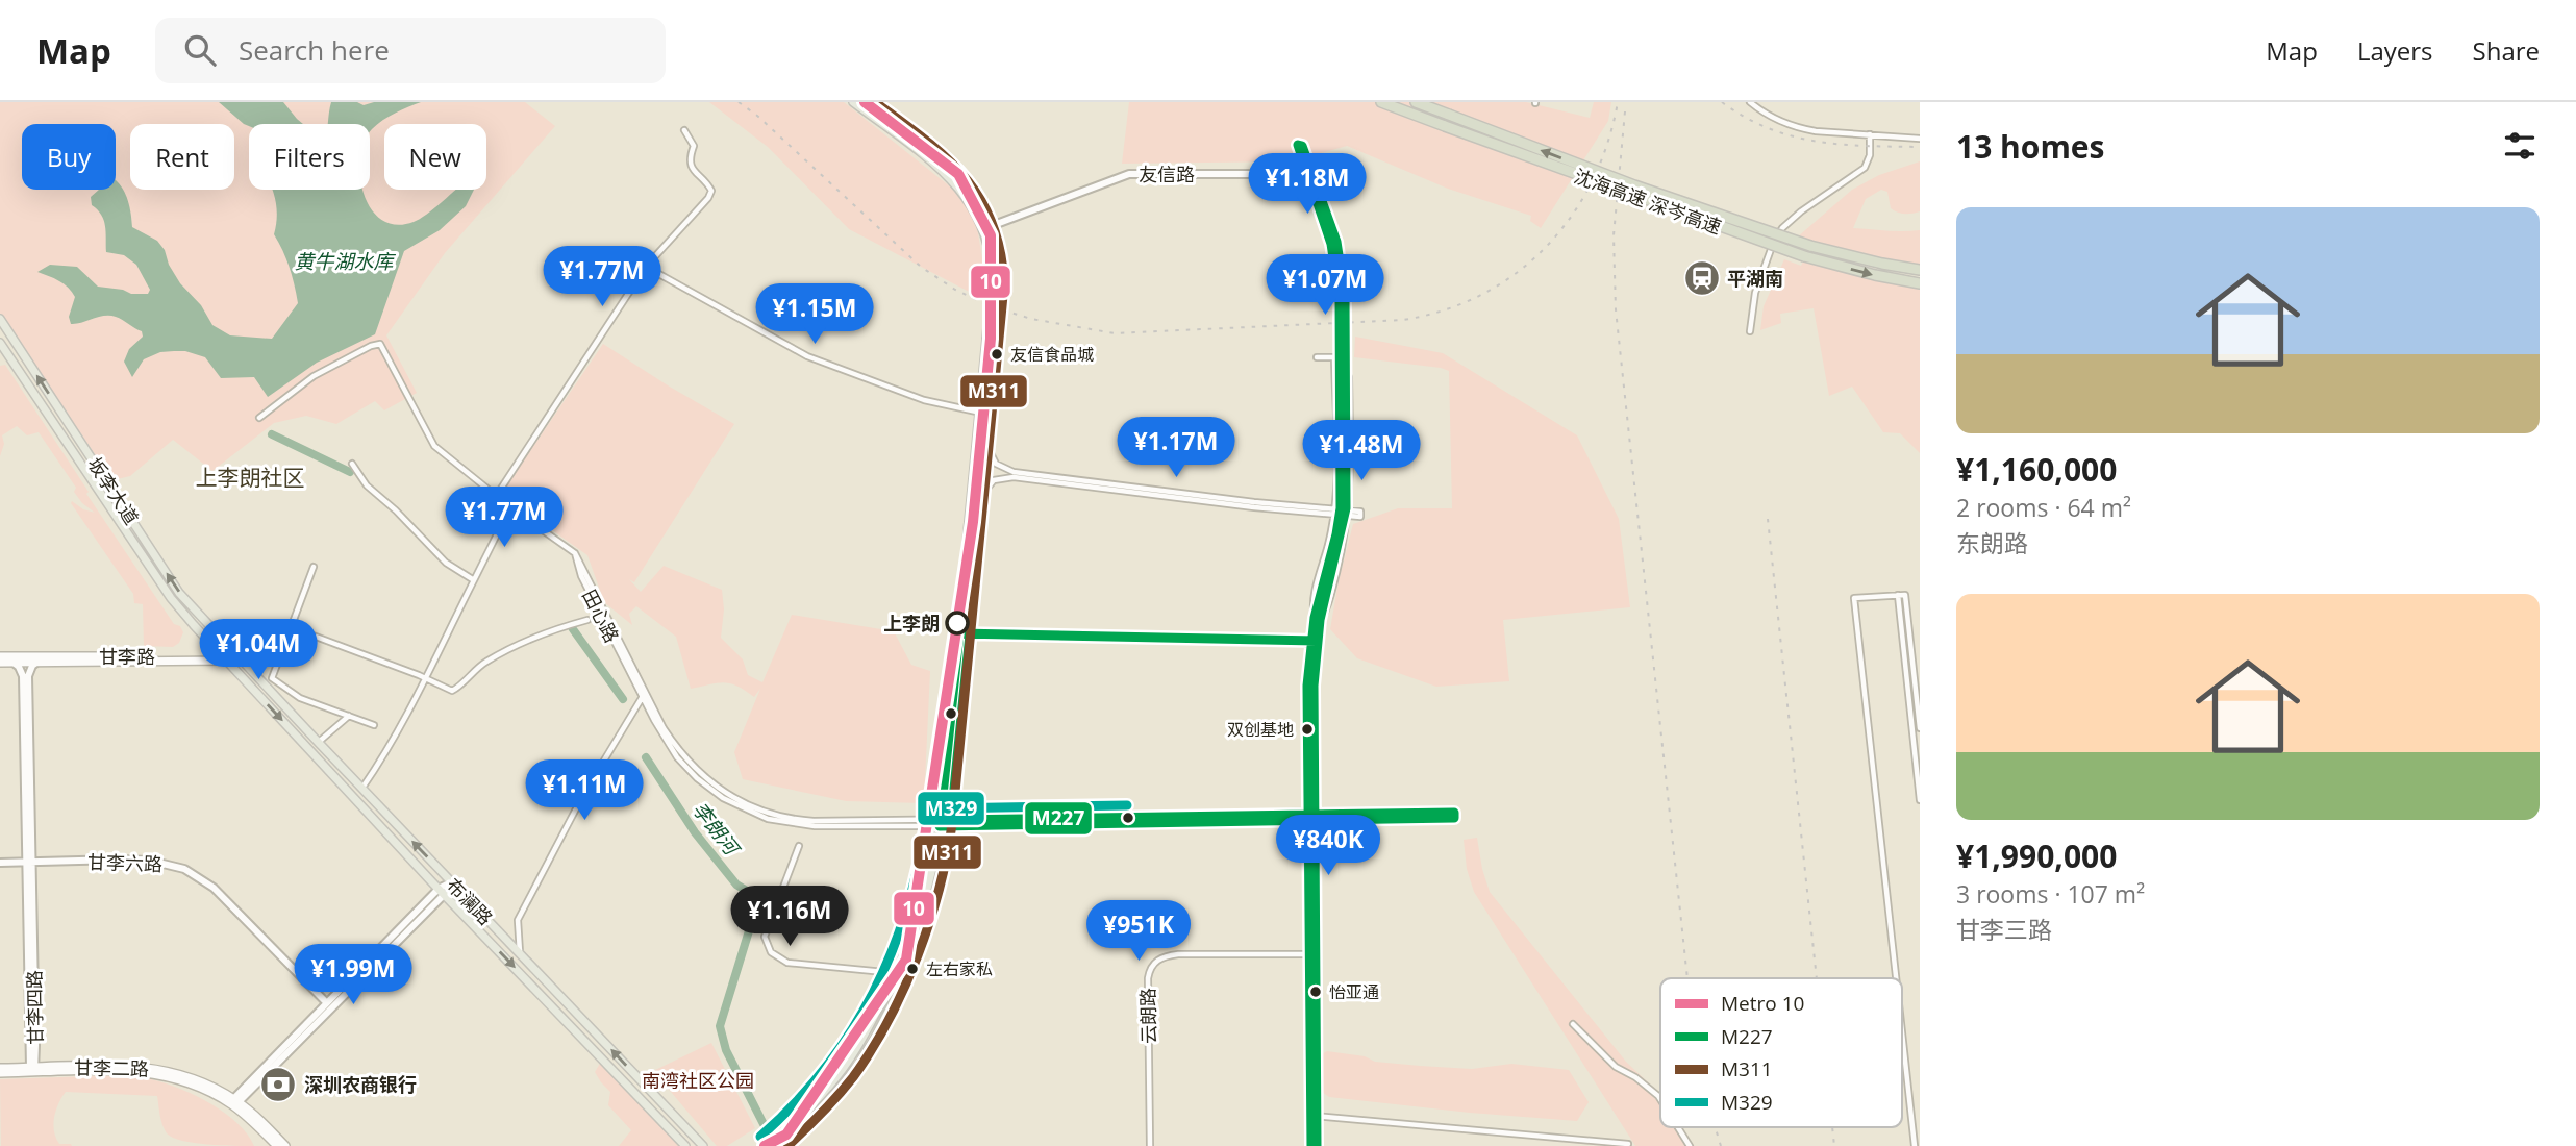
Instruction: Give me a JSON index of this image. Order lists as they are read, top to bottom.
{
  "streets": {
    "highway": ["沈海高速 深岑高速"],
    "main road": [
      "坂李大道",
      "甘李路",
      "布澜路",
      "甘李二路"
    ],
    "street": [
      "友信路",
      "田心路",
      "甘李六路",
      "甘李四路",
      "云朗路"
    ]
  },
  "crossings": [
    ["坂李大道", "甘李路"],
    ["坂李大道", "布澜路"],
    ["甘李路", "布澜路"],
    ["甘李路", "甘李四路"],
    ["甘李六路", "甘李四路"],
    ["甘李四路", "甘李二路"]
  ],
  "districts": ["上李朗社区"],
  "water": ["黄牛湖水库", "李朗河"],
  "parks": ["南湾社区公园"],
  "places": {
    "station": ["平湖南"],
    "other": [
      "友信食品城",
      "上李朗",
      "双创基地",
      "左右家私",
      "怡亚通"
    ],
    "bank": ["深圳农商银行"]
  },
  "lines": [
    "metro line 10",
    "transit line M311",
    "transit line M227",
    "transit line M329"
  ],
  "legend": [
    "Metro 10",
    "M227",
    "M311",
    "M329"
  ],
  "page": {
    "header": "Map",
    "search": "Search here",
    "nav": ["Map", "Layers", "Share"],
    "heading": "13 homes",
    "chip": [
      "Buy",
      "Rent",
      "Filters",
      "New"
    ],
    "price": [
      "¥1.18M",
      "¥1.77M",
      "¥1.07M",
      "¥1.15M",
      "¥1.17M",
      "¥1.48M",
      "¥1.77M",
      "¥1.04M",
      "¥1.11M",
      "¥840K",
      "¥1.16M",
      "¥951K",
      "¥1.99M"
    ],
    "list": [
      {
        "name": "¥1,160,000",
        "note": "2 rooms · 64 m² · 东朗路"
      },
      {
        "name": "¥1,990,000",
        "note": "3 rooms · 107 m² · 甘李三路"
      }
    ]
  }
}
